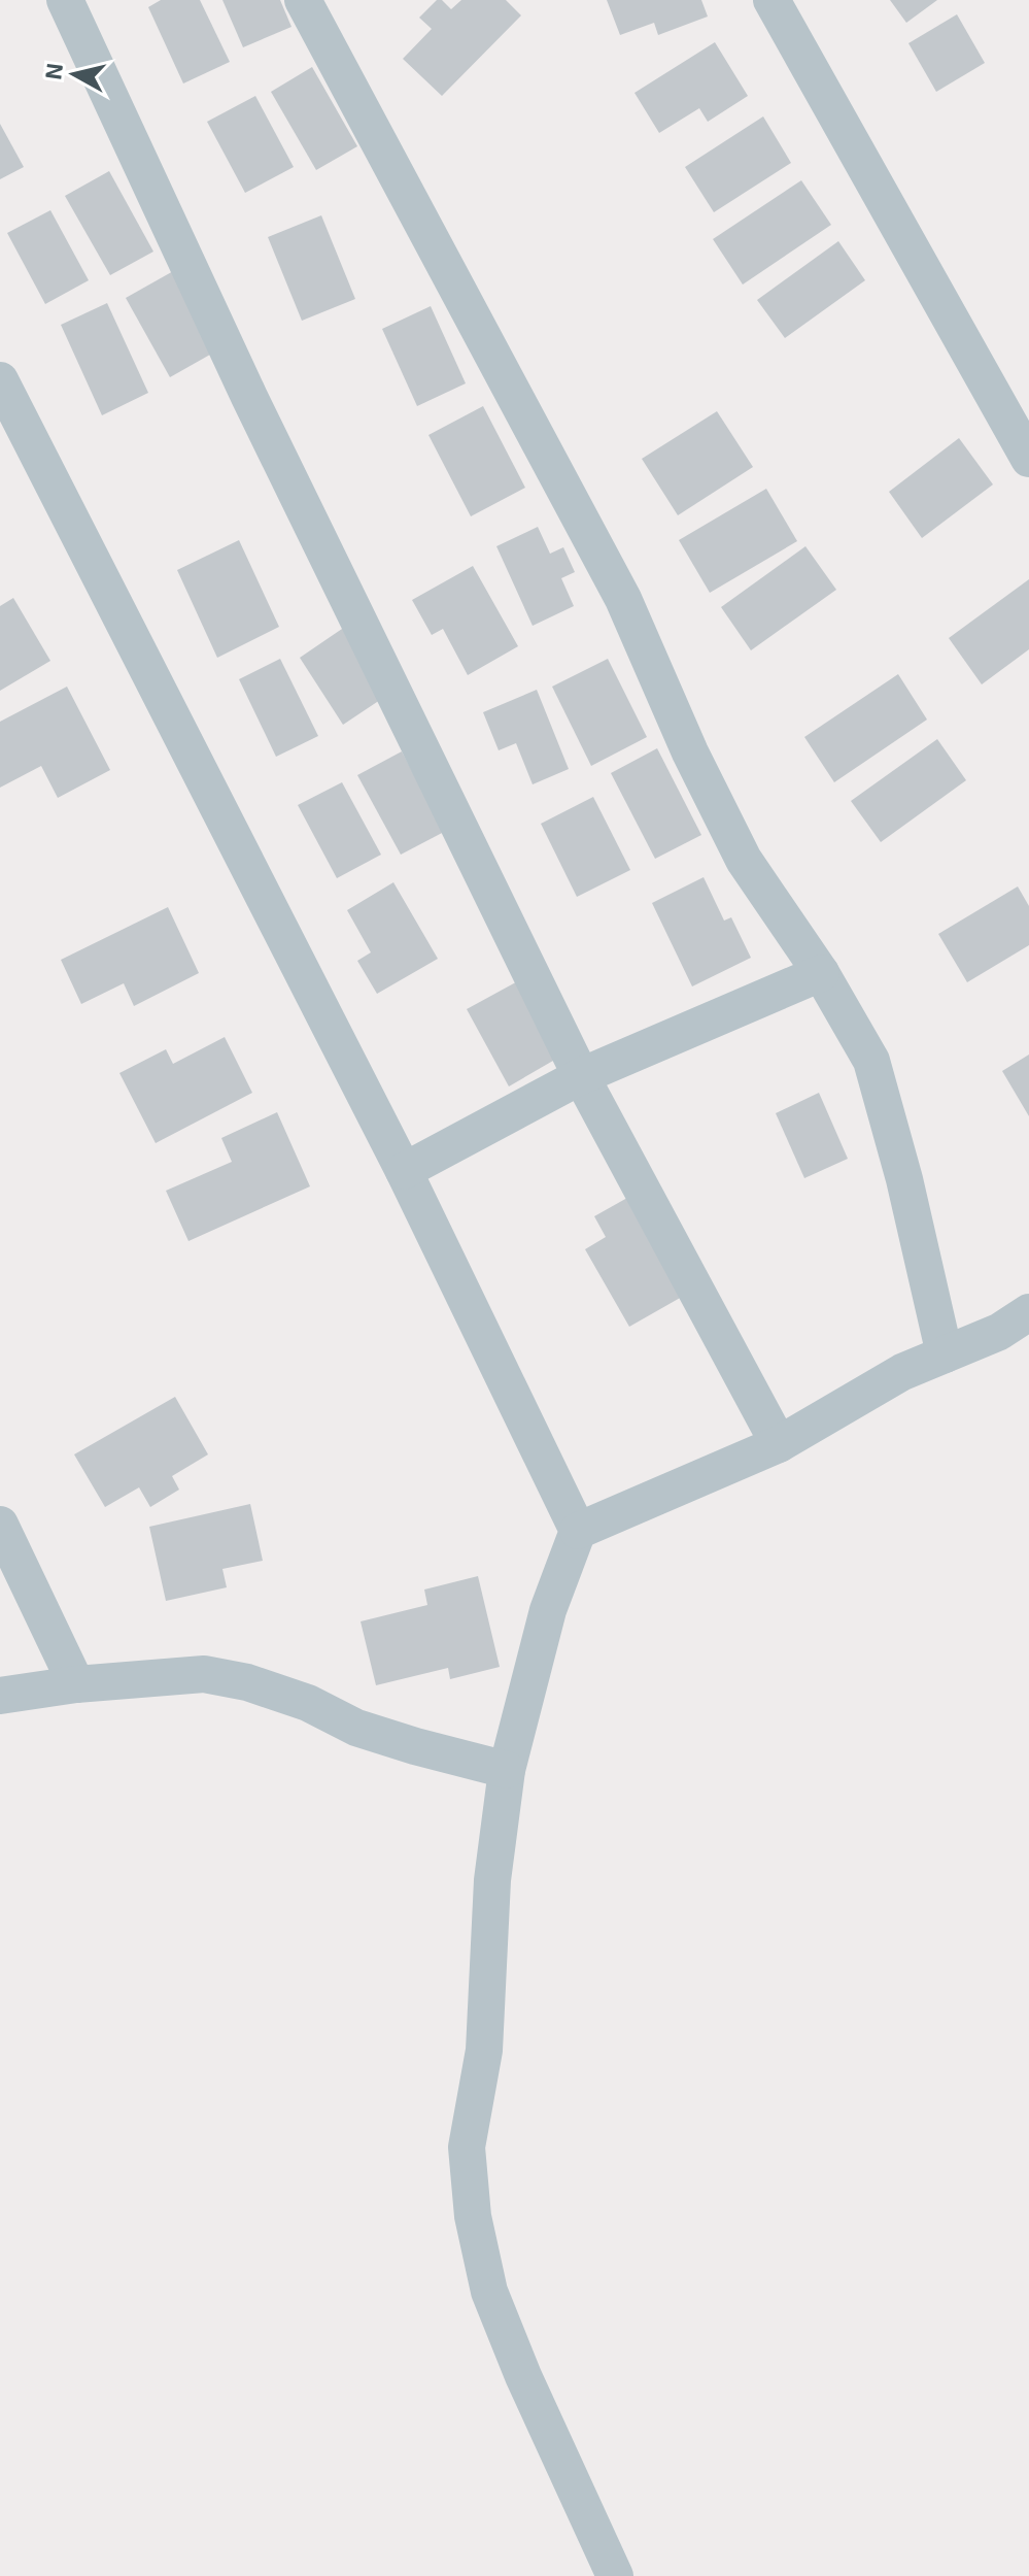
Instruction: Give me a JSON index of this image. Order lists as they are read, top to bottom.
{
  "north": "left"
}
